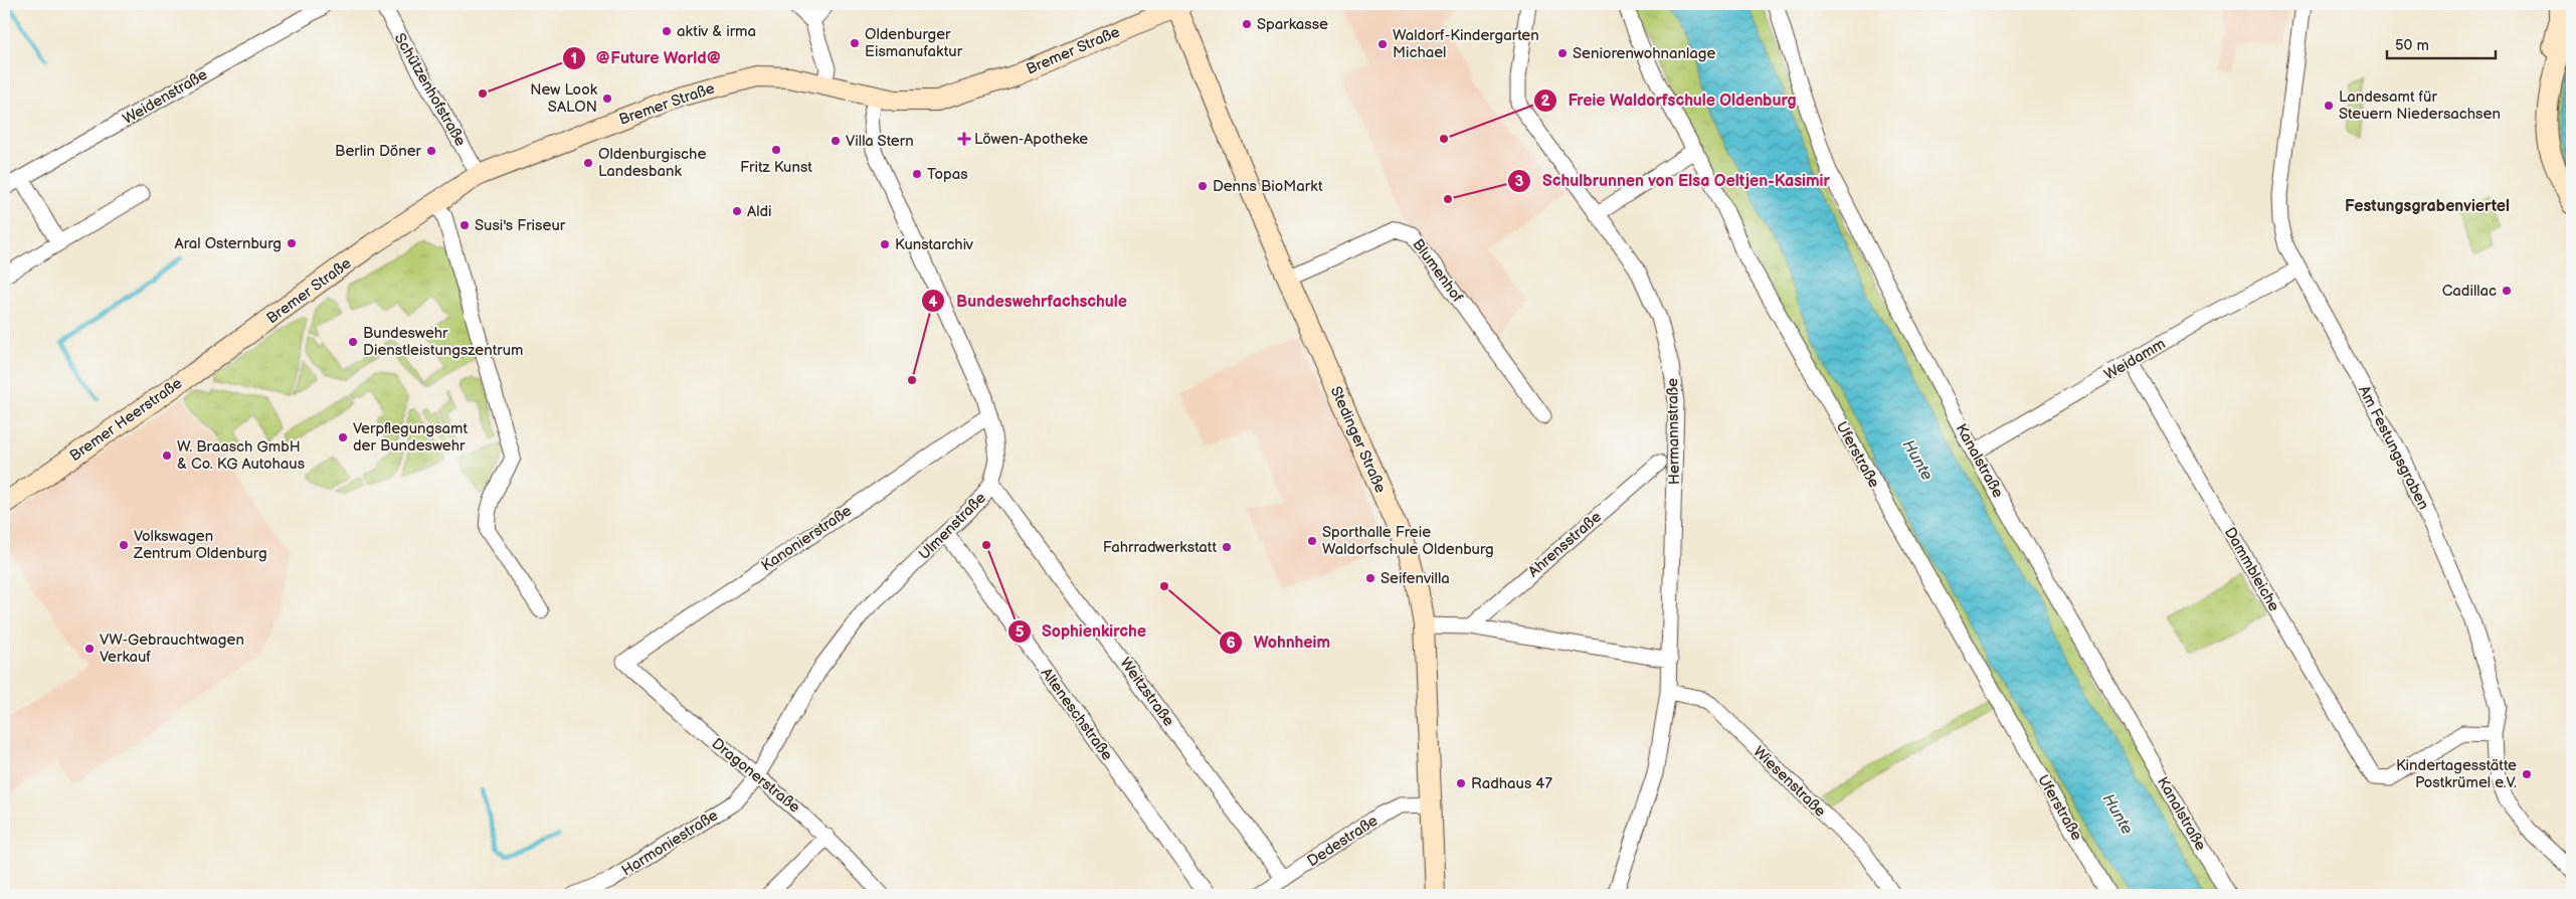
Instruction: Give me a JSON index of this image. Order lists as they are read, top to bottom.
{
  "streets": {
    "street": [
      "Bremer Straße",
      "Schützenhofstraße",
      "Weidenstraße",
      "Blumenhof",
      "Weidamm",
      "Bremer Heerstraße",
      "Hermannstraße",
      "Stedinger Straße",
      "Am Festungsgraben",
      "Uferstraße",
      "Kanalstraße",
      "Ulmenstraße",
      "Kanonierstraße",
      "Ahrensstraße",
      "Dammbleiche",
      "Weitzstraße",
      "Alteneschstraße",
      "Dragonerstraße",
      "Wiesenstraße",
      "Dedestraße",
      "Harmoniestraße"
    ]
  },
  "crossings": [
    ["Bremer Straße", "Schützenhofstraße"],
    ["Bremer Straße", "Bremer Heerstraße"],
    ["Bremer Straße", "Stedinger Straße"],
    ["Bremer Straße", "Ulmenstraße"],
    ["Blumenhof", "Stedinger Straße"],
    ["Weidamm", "Am Festungsgraben"],
    ["Weidamm", "Kanalstraße"],
    ["Weidamm", "Dammbleiche"],
    ["Hermannstraße", "Wiesenstraße"],
    ["Stedinger Straße", "Dedestraße"],
    ["Am Festungsgraben", "Dammbleiche"],
    ["Ulmenstraße", "Kanonierstraße"],
    ["Ulmenstraße", "Weitzstraße"],
    ["Ulmenstraße", "Alteneschstraße"],
    ["Ulmenstraße", "Dragonerstraße"],
    ["Ulmenstraße", "Harmoniestraße"],
    ["Kanonierstraße", "Dragonerstraße"],
    ["Weitzstraße", "Dedestraße"],
    ["Dragonerstraße", "Harmoniestraße"]
  ],
  "districts": ["Festungsgrabenviertel"],
  "water": ["Hunte"],
  "places": {
    "other": [
      "Sparkasse",
      "aktiv & irma",
      "Oldenburger Eismanufaktur",
      "Waldorf-Kindergarten Michael",
      "Seniorenwohnanlage",
      "@Future World@",
      "New Look SALON",
      "Landesamt für Steuern Niedersachsen",
      "Freie Waldorfschule Oldenburg",
      "Villa Stern",
      "Fritz Kunst",
      "Berlin Döner",
      "Oldenburgische Landesbank",
      "Topas",
      "Denns BioMarkt",
      "Schulbrunnen von Elsa Oeltjen-Kasimir",
      "Aldi",
      "Susi's Friseur",
      "Aral Osternburg",
      "Kunstarchiv",
      "Cadillac",
      "Bundeswehr Dienstleistungszentrum",
      "Bundeswehrfachschule",
      "Verpflegungsamt der Bundeswehr",
      "W. Braasch GmbH & Co. KG Autohaus",
      "Sporthalle Freie Waldorfschule Oldenburg",
      "Volkswagen Zentrum Oldenburg",
      "Sophienkirche",
      "Fahrradwerkstatt",
      "Seifenvilla",
      "Wohnheim",
      "VW-Gebrauchtwagen Verkauf",
      "Kindertagesstätte Postkrümel e.V.",
      "Radhaus 47"
    ],
    "health": ["Löwen-Apotheke"]
  },
  "scale_bar": "50 m"
}
